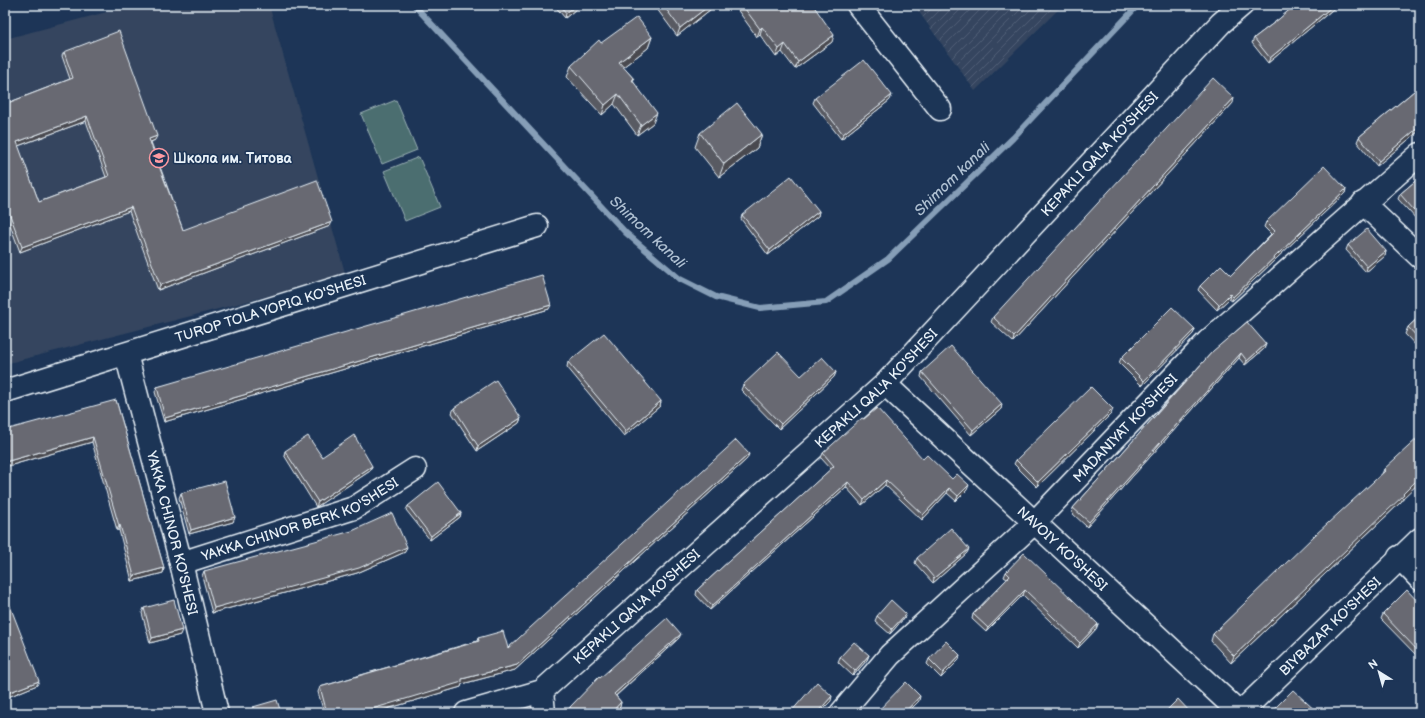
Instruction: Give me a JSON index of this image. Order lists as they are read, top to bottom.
{
  "streets": {
    "street": [
      "KEPAKLI QAL'A KO'SHESI",
      "TUROP TOLA YOPIQ KO'SHESI",
      "MADANIYAT KO'SHESI",
      "YAKKA CHINOR BERK KO'SHESI",
      "YAKKA CHINOR KO'SHESI",
      "NAVOIY KO'SHESI",
      "BIYBAZAR KO'SHESI"
    ]
  },
  "crossings": [
    ["KEPAKLI QAL'A KO'SHESI", "NAVOIY KO'SHESI"],
    ["TUROP TOLA YOPIQ KO'SHESI", "YAKKA CHINOR KO'SHESI"],
    ["MADANIYAT KO'SHESI", "NAVOIY KO'SHESI"],
    ["YAKKA CHINOR BERK KO'SHESI", "YAKKA CHINOR KO'SHESI"],
    ["NAVOIY KO'SHESI", "BIYBAZAR KO'SHESI"]
  ],
  "water": ["Shimom kanali"],
  "places": {
    "school or university": ["Школа им. Титова"]
  },
  "north": "top left"
}
